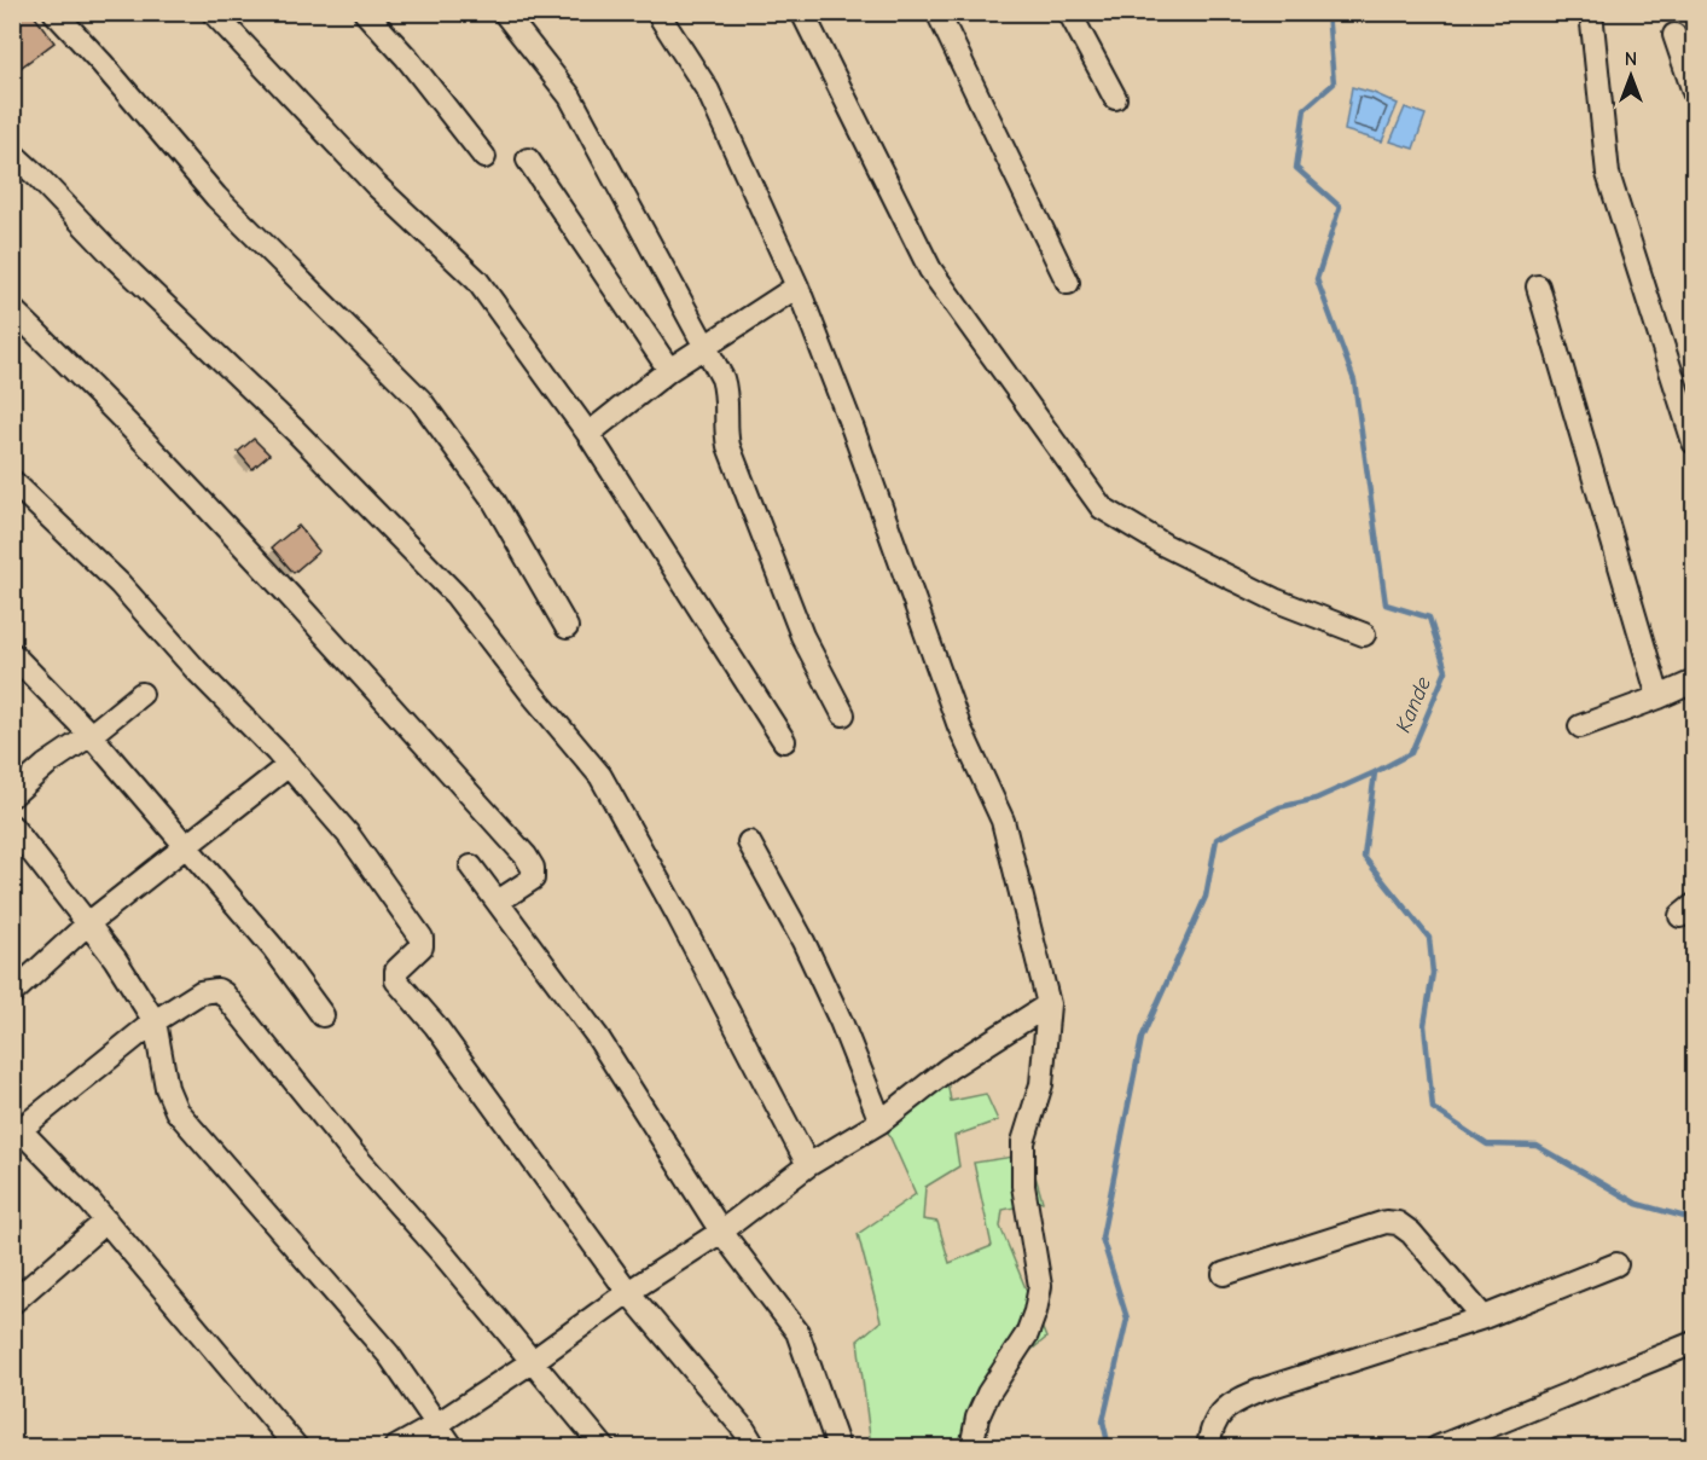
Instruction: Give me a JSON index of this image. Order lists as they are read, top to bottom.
{
  "water": ["Kande"],
  "north": "top"
}
